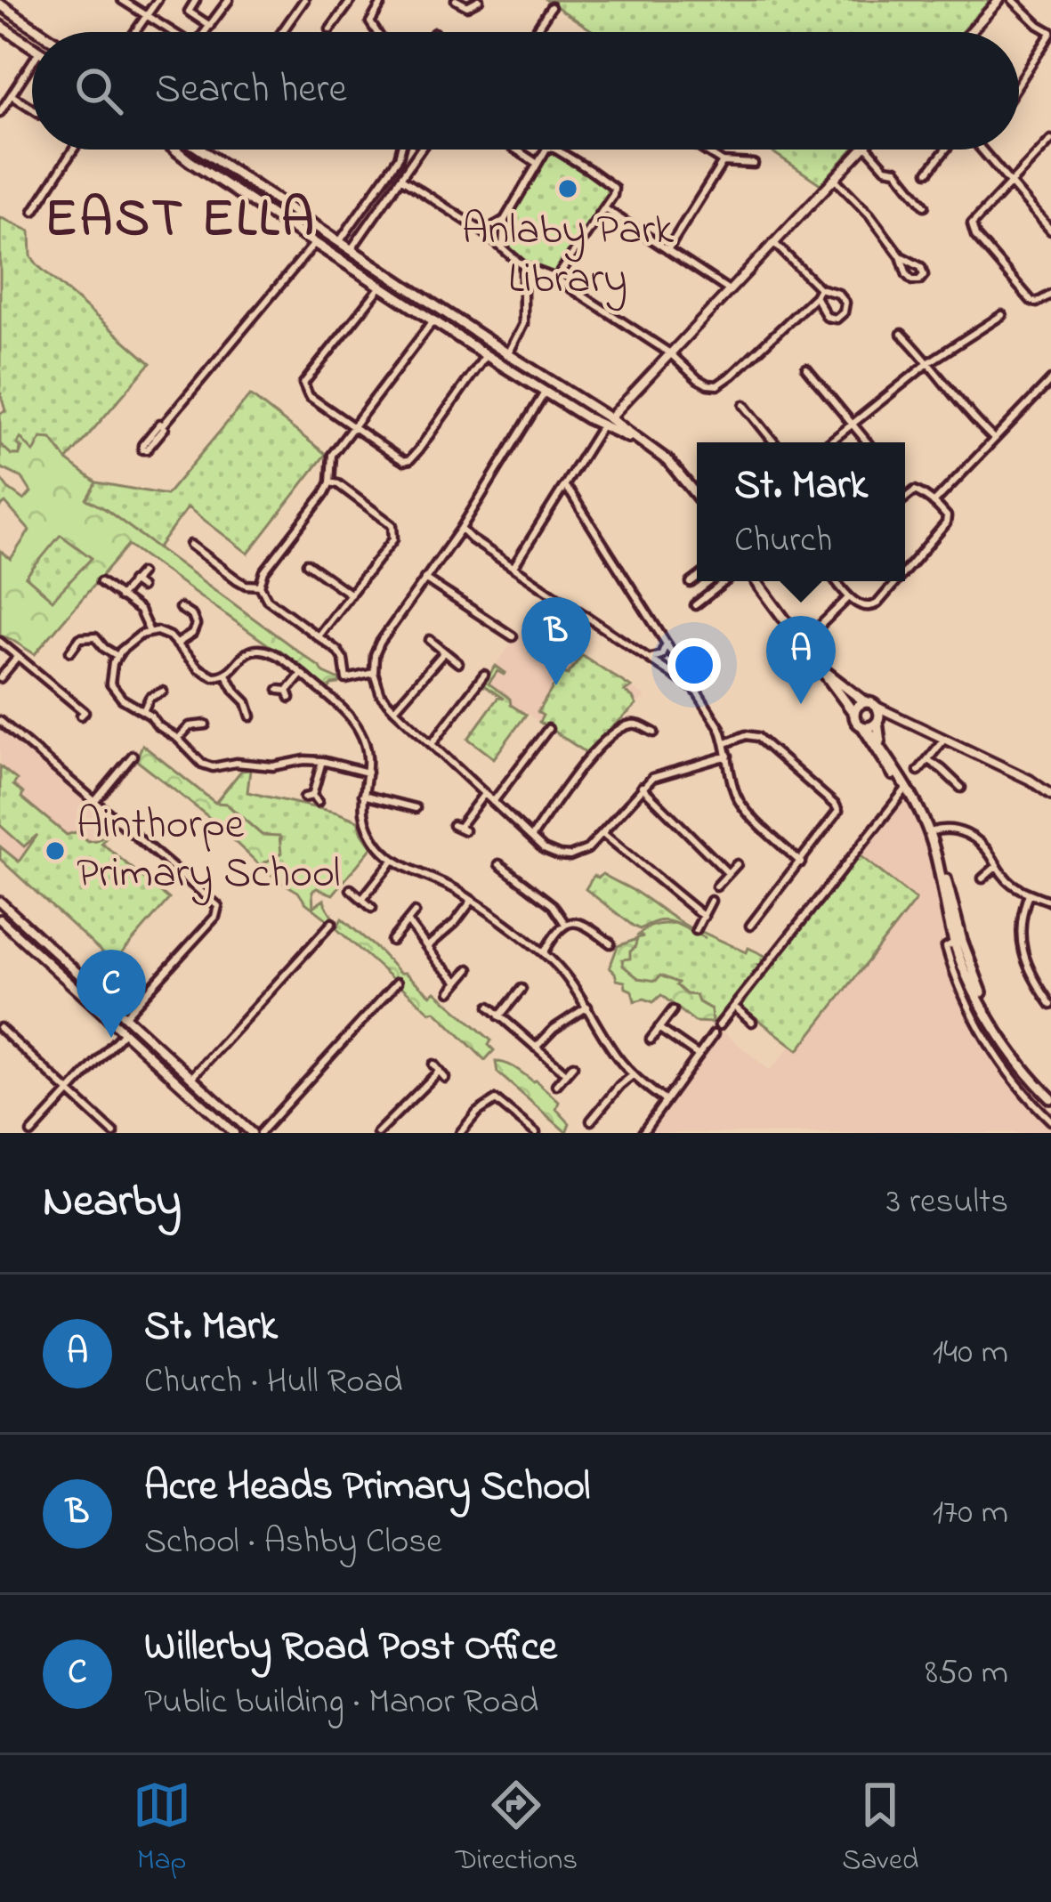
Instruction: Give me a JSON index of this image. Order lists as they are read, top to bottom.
{
  "districts": ["EAST ELLA"],
  "places": ["Anlaby Park Library", "Ainthorpe Primary School"],
  "page": {
    "search": "Search here",
    "popup": ["St. Mark", "Church"],
    "pins": ["B", "A", "C"],
    "heading": ["Nearby", "3 results"],
    "list": [
      {
        "mark": "A",
        "name": "St. Mark",
        "note": "Church · Hull Road",
        "value": "140 m"
      },
      {
        "mark": "B",
        "name": "Acre Heads Primary School",
        "note": "School · Ashby Close",
        "value": "170 m"
      },
      {
        "mark": "C",
        "name": "Willerby Road Post Office",
        "note": "Public building · Manor Road",
        "value": "850 m"
      }
    ],
    "nav": ["Map", "Directions", "Saved"]
  }
}
